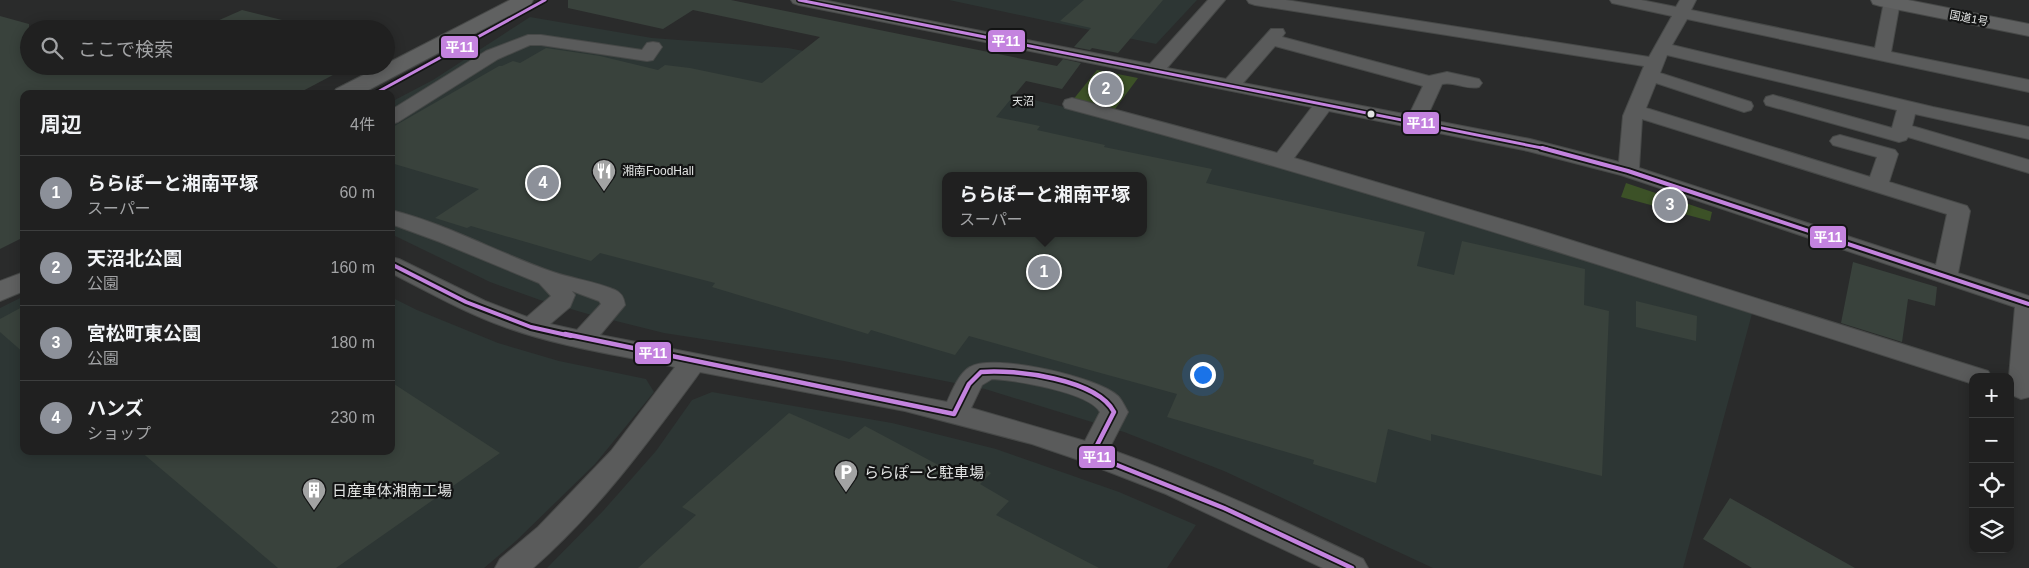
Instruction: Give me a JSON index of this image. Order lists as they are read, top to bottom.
{
  "streets": {
    "highway": ["国道1号"]
  },
  "districts": ["天沼"],
  "places": {
    "restaurant": ["湘南FoodHall"],
    "parking": ["ららぽーと駐車場"],
    "building": ["日産車体湘南工場"]
  },
  "lines": ["transit line 平11"],
  "page": {
    "search": "ここで検索",
    "pins": [
      "2",
      "4",
      "3",
      "1"
    ],
    "heading": ["周辺", "4件"],
    "list": [
      {
        "mark": "1",
        "name": "ららぽーと湘南平塚",
        "note": "スーパー",
        "value": "60 m"
      },
      {
        "mark": "2",
        "name": "天沼北公園",
        "note": "公園",
        "value": "160 m"
      },
      {
        "mark": "3",
        "name": "宮松町東公園",
        "note": "公園",
        "value": "180 m"
      },
      {
        "mark": "4",
        "name": "ハンズ",
        "note": "ショップ",
        "value": "230 m"
      }
    ],
    "popup": ["ららぽーと湘南平塚", "スーパー"],
    "map_buttons": ["+", "−"]
  }
}
